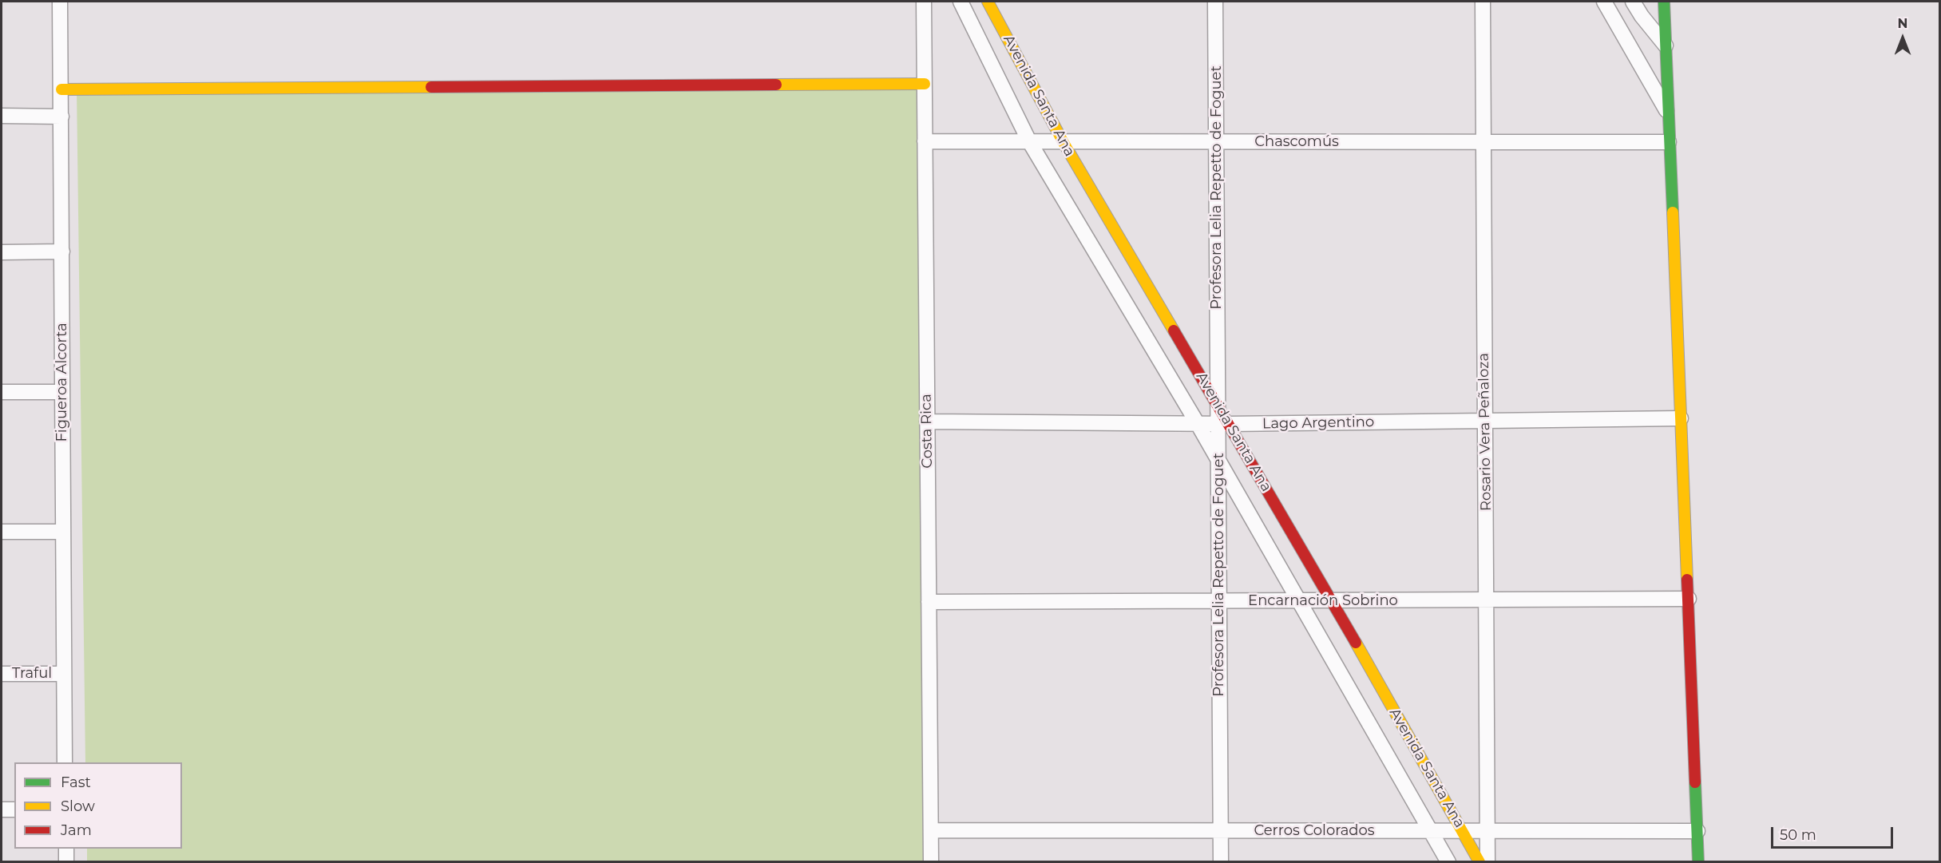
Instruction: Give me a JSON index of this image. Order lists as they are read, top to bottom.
{
  "streets": {
    "street": [
      "Avenida Santa Ana",
      "Chascomús",
      "Profesora Lelia Repetto de Foguet",
      "Figueroa Alcorta",
      "Lago Argentino",
      "Costa Rica",
      "Rosario Vera Peñaloza",
      "Encarnación Sobrino",
      "Traful",
      "Cerros Colorados"
    ]
  },
  "crossings": [
    ["Avenida Santa Ana", "Chascomús"],
    ["Avenida Santa Ana", "Profesora Lelia Repetto de Foguet"],
    ["Avenida Santa Ana", "Lago Argentino"],
    ["Avenida Santa Ana", "Encarnación Sobrino"],
    ["Avenida Santa Ana", "Cerros Colorados"],
    ["Chascomús", "Profesora Lelia Repetto de Foguet"],
    ["Chascomús", "Costa Rica"],
    ["Chascomús", "Rosario Vera Peñaloza"],
    ["Profesora Lelia Repetto de Foguet", "Lago Argentino"],
    ["Profesora Lelia Repetto de Foguet", "Encarnación Sobrino"],
    ["Profesora Lelia Repetto de Foguet", "Cerros Colorados"],
    ["Figueroa Alcorta", "Traful"],
    ["Lago Argentino", "Costa Rica"],
    ["Lago Argentino", "Rosario Vera Peñaloza"],
    ["Costa Rica", "Encarnación Sobrino"],
    ["Costa Rica", "Cerros Colorados"],
    ["Rosario Vera Peñaloza", "Encarnación Sobrino"],
    ["Rosario Vera Peñaloza", "Cerros Colorados"]
  ],
  "legend": ["Fast", "Slow", "Jam"],
  "scale_bar": "50 m",
  "north": "top"
}
